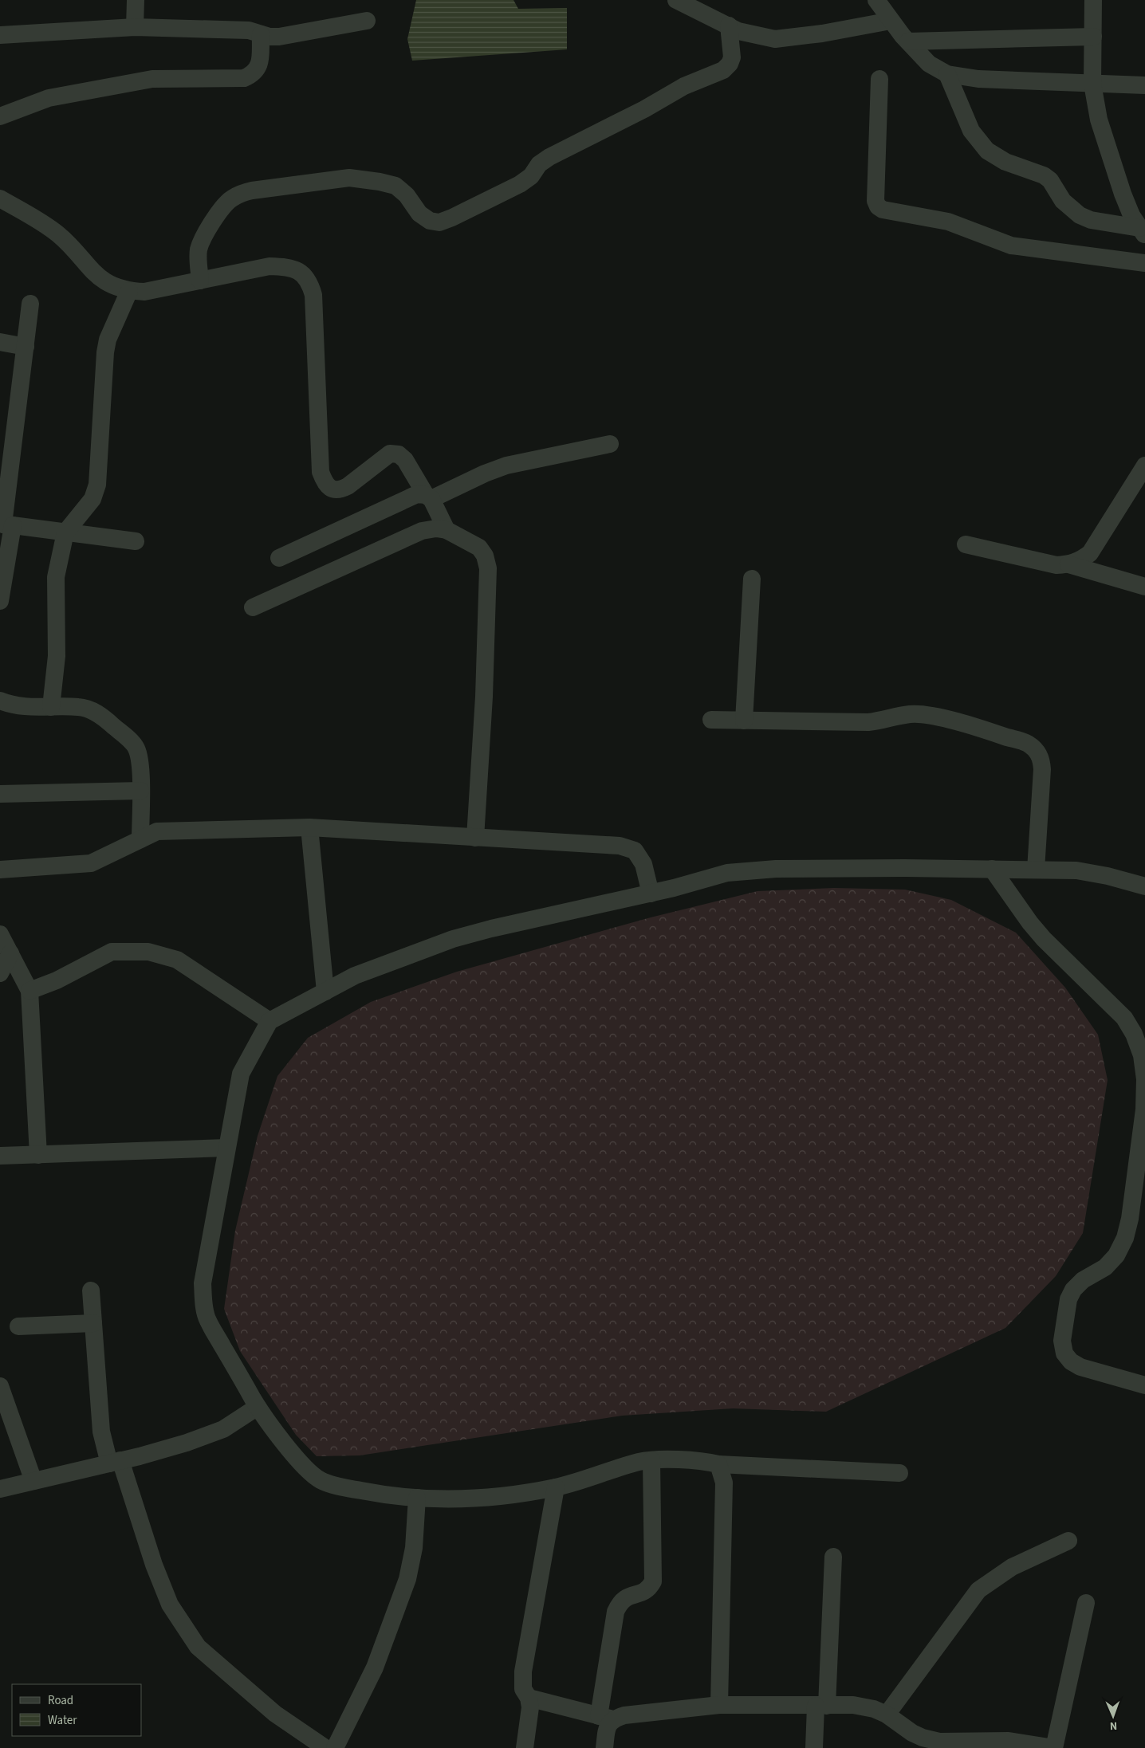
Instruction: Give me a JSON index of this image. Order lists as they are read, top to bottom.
{
  "legend": ["Road", "Water"],
  "north": "bottom"
}
